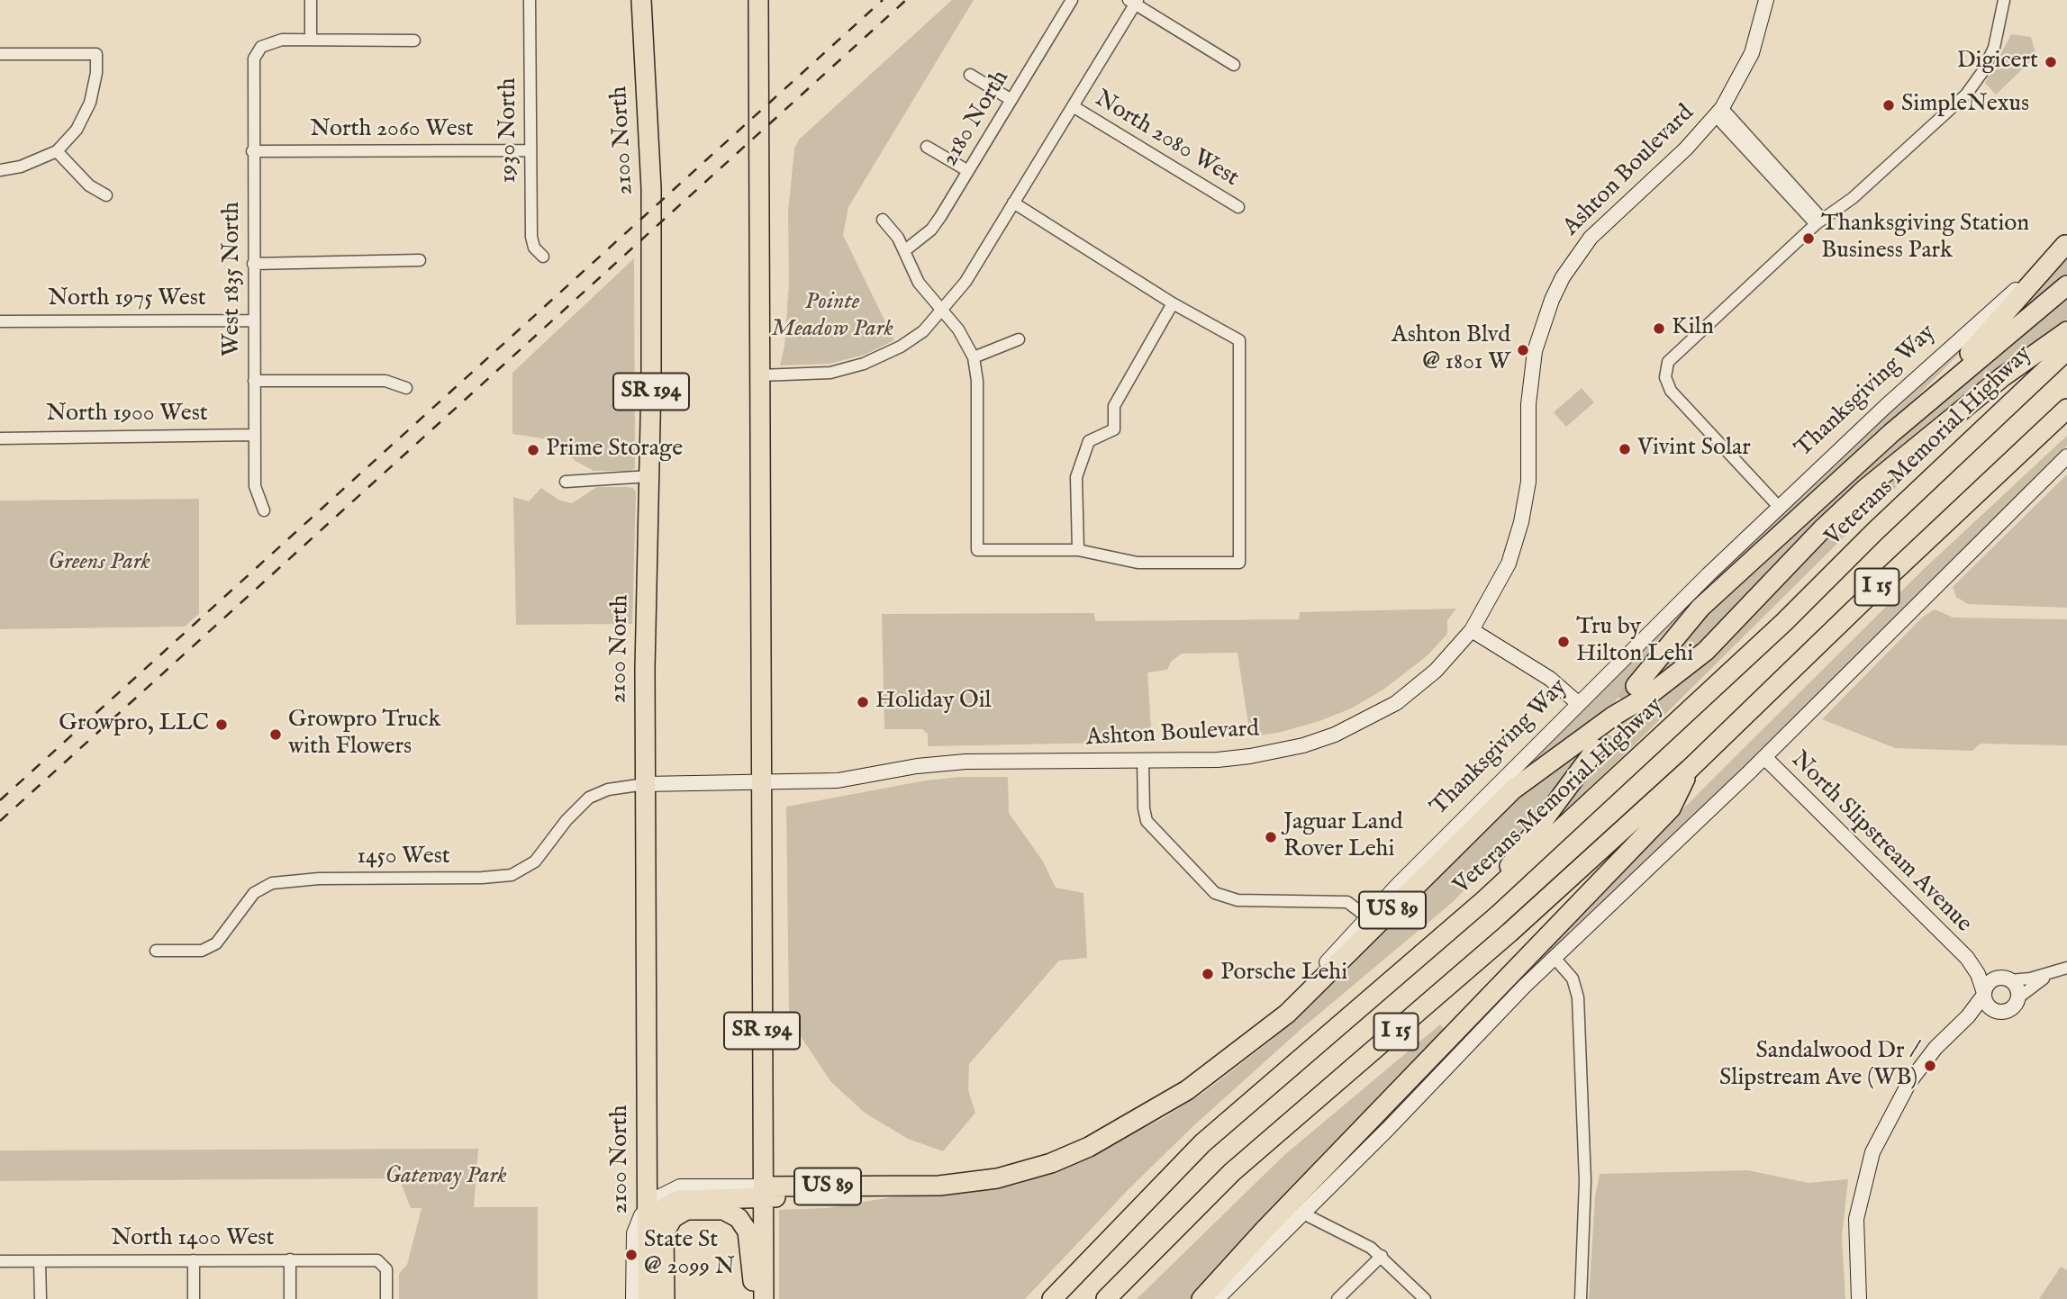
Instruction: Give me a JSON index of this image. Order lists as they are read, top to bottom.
{
  "streets": {
    "highway": [
      "2100 North",
      "SR 194",
      "Thanksgiving Way",
      "Veterans Memorial Highway",
      "I 15",
      "US 89"
    ],
    "street": [
      "2180 North",
      "North 2060 West",
      "1930 North",
      "North 2080 West",
      "Ashton Boulevard",
      "West 1835 North",
      "North 1975 West",
      "North 1900 West",
      "North Slipstream Avenue",
      "1450 West",
      "North 1400 West"
    ]
  },
  "crossings": [
    ["North 2060 West", "1930 North"],
    ["North 2060 West", "West 1835 North"],
    ["2100 North", "Ashton Boulevard"],
    ["2100 North", "Thanksgiving Way"],
    ["2100 North", "1450 West"],
    ["2100 North", "US 89"],
    ["Ashton Boulevard", "SR 194"],
    ["Ashton Boulevard", "1450 West"],
    ["West 1835 North", "North 1975 West"],
    ["West 1835 North", "North 1900 West"],
    ["SR 194", "Thanksgiving Way"],
    ["SR 194", "US 89"],
    ["Thanksgiving Way", "US 89"]
  ],
  "parks": ["Pointe Meadow Park", "Greens Park", "Gateway Park"],
  "places": [
    "Digicert",
    "SimpleNexus",
    "Thanksgiving Station Business Park",
    "Kiln",
    "Ashton Blvd @ 1801 W",
    "Vivint Solar",
    "Prime Storage",
    "Tru by Hilton Lehi",
    "Holiday Oil",
    "Growpro, LLC",
    "Growpro Truck with Flowers",
    "Jaguar Land Rover Lehi",
    "Porsche Lehi",
    "Sandalwood Dr / Slipstream Ave (WB)",
    "State St @ 2099 N"
  ]
}
